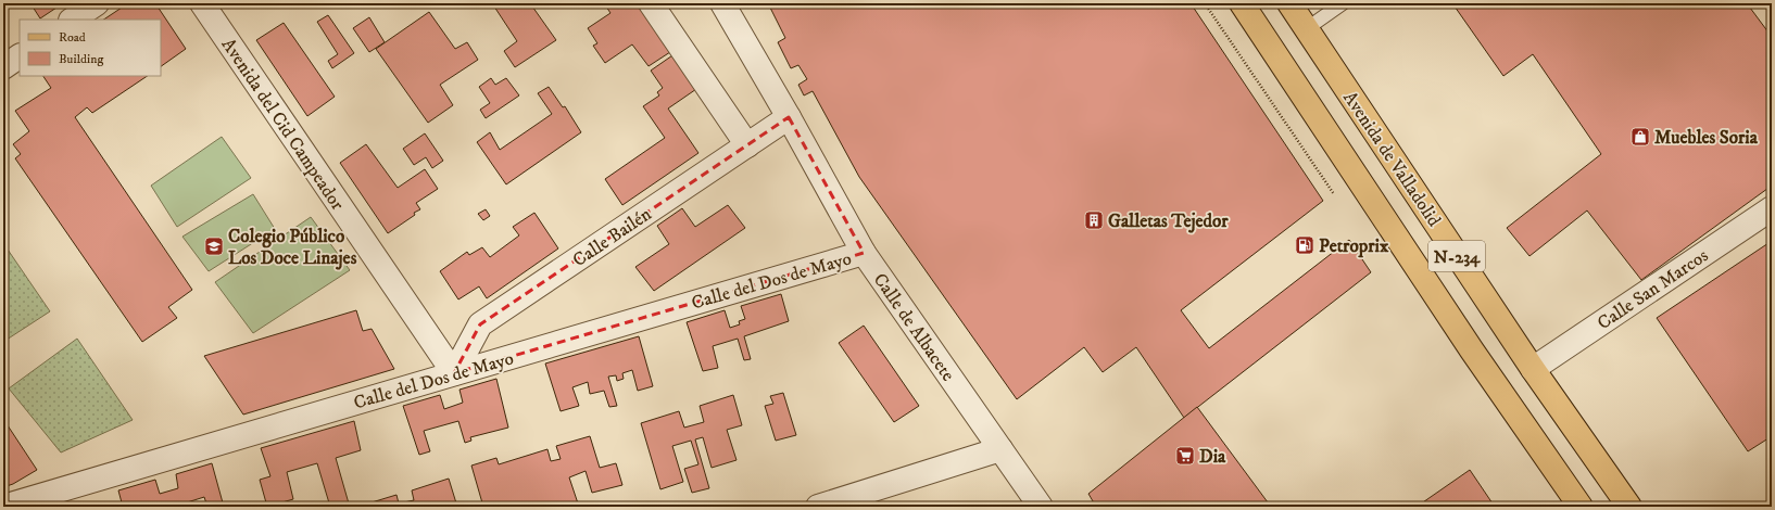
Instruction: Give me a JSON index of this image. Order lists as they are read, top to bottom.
{
  "streets": {
    "main road": ["Avenida de Valladolid", "N-234"],
    "street": [
      "Avenida del Cid Campeador",
      "Calle Bailén",
      "Calle del Dos de Mayo",
      "Calle San Marcos",
      "Calle de Albacete"
    ]
  },
  "crossings": [
    ["Avenida del Cid Campeador", "Calle Bailén"],
    ["Avenida del Cid Campeador", "Calle del Dos de Mayo"],
    ["Avenida de Valladolid", "Calle San Marcos"],
    ["Calle Bailén", "Calle del Dos de Mayo"],
    ["Calle Bailén", "Calle de Albacete"],
    ["Calle del Dos de Mayo", "Calle de Albacete"]
  ],
  "places": {
    "shop": ["Muebles Soria"],
    "building": ["Galletas Tejedor"],
    "fuel station": ["Petroprix"],
    "school or university": ["Colegio Público Los Doce Linajes"],
    "supermarket": ["Dia"]
  },
  "legend": ["Road", "Building"]
}
